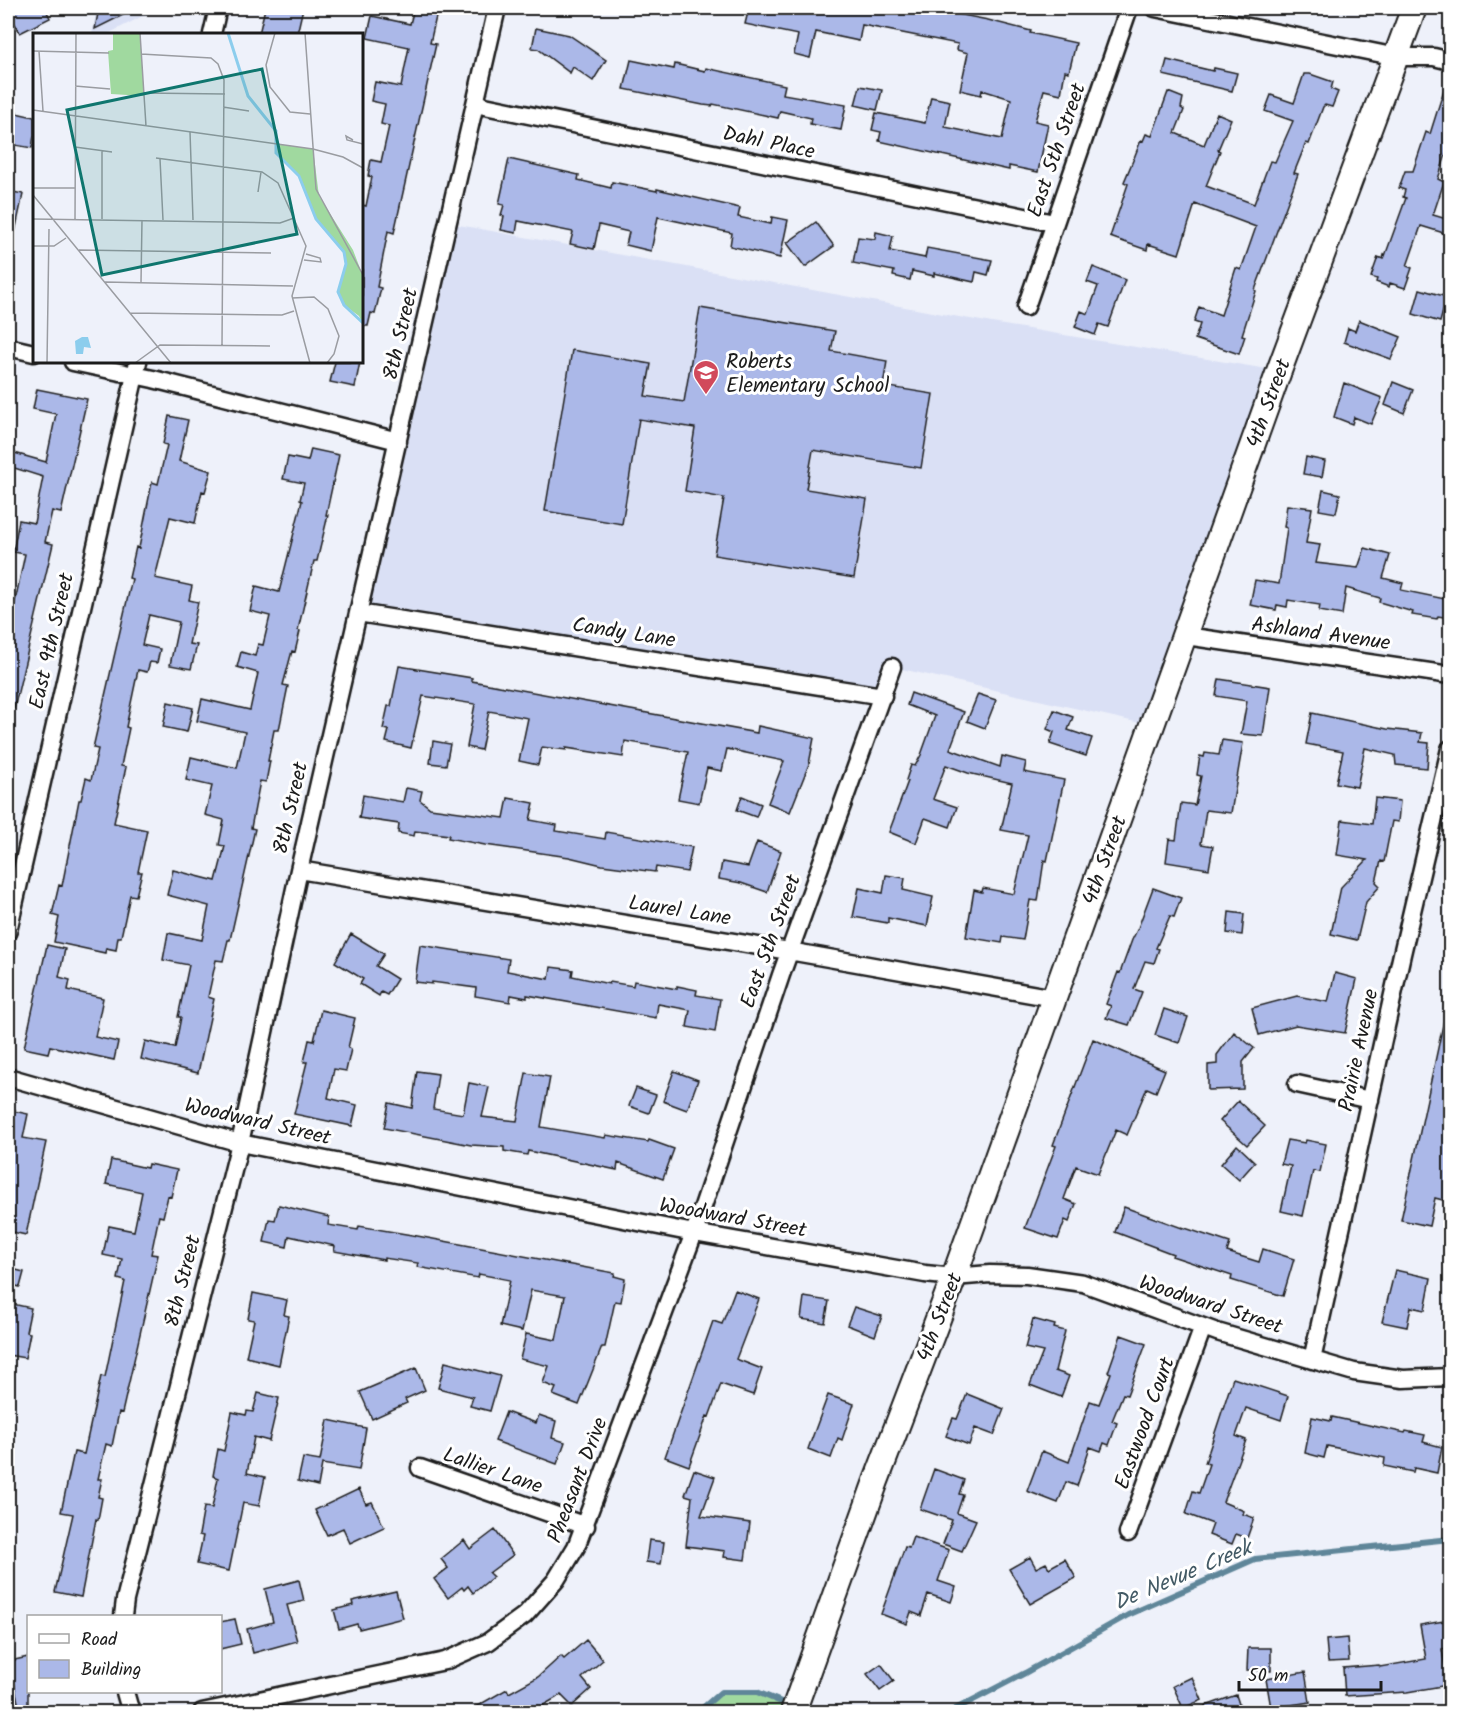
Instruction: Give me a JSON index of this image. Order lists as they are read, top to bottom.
{
  "streets": {
    "street": [
      "Dahl Place",
      "East 5th Street",
      "8th Street",
      "4th Street",
      "Candy Lane",
      "Ashland Avenue",
      "East 9th Street",
      "Laurel Lane",
      "Prairie Avenue",
      "Woodward Street",
      "Eastwood Court",
      "Lallier Lane",
      "Pheasant Drive"
    ]
  },
  "crossings": [
    ["Dahl Place", "East 5th Street"],
    ["Dahl Place", "8th Street"],
    ["East 5th Street", "Candy Lane"],
    ["East 5th Street", "Laurel Lane"],
    ["East 5th Street", "Woodward Street"],
    ["East 5th Street", "Pheasant Drive"],
    ["8th Street", "Candy Lane"],
    ["8th Street", "Laurel Lane"],
    ["8th Street", "Woodward Street"],
    ["4th Street", "Ashland Avenue"],
    ["4th Street", "Laurel Lane"],
    ["4th Street", "Woodward Street"],
    ["Prairie Avenue", "Woodward Street"],
    ["Woodward Street", "Eastwood Court"],
    ["Woodward Street", "Pheasant Drive"],
    ["Lallier Lane", "Pheasant Drive"]
  ],
  "water": ["De Nevue Creek"],
  "places": {
    "school or university": ["Roberts Elementary School"]
  },
  "legend": ["Road", "Building"],
  "scale_bar": "50 m"
}
